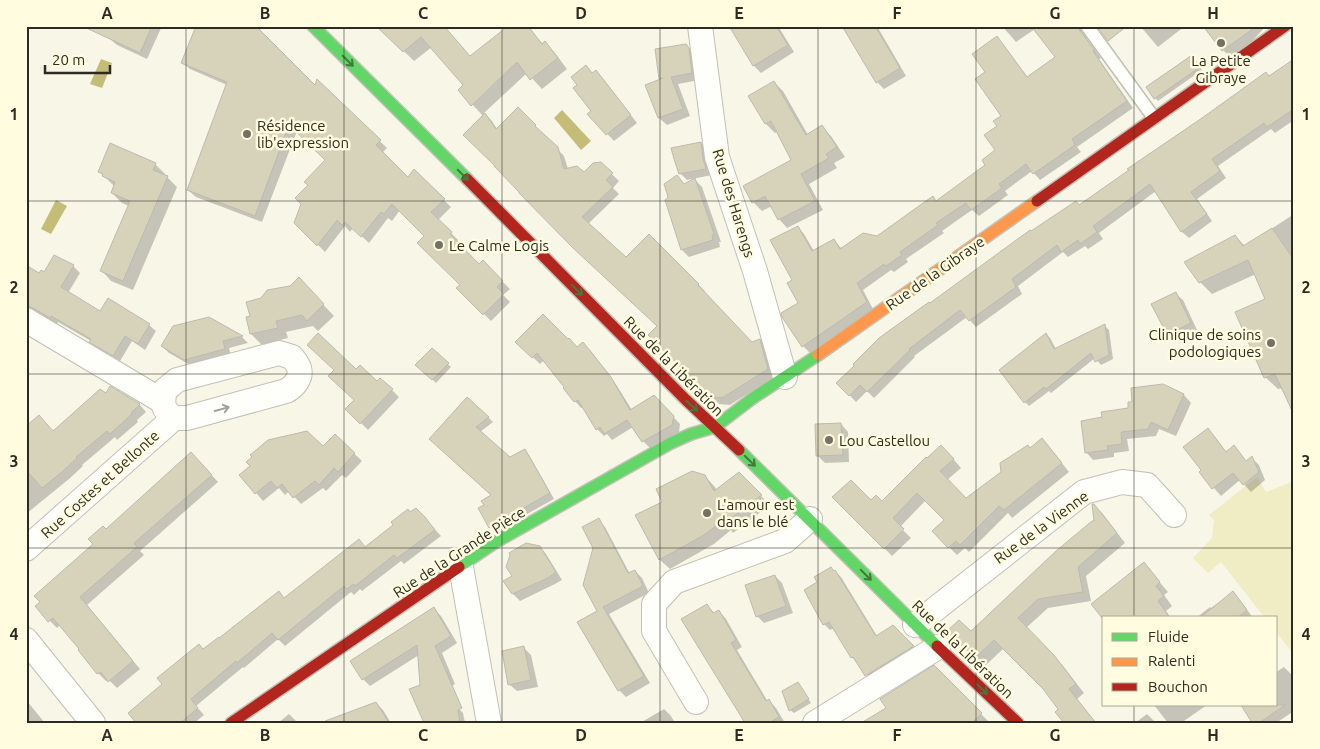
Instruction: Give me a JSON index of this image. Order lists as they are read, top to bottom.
{
  "streets": {
    "street": [
      "Rue des Harengs",
      "Rue de la Gibraye",
      "Rue de la Libération",
      "Rue Costes et Bellonte",
      "Rue de la Vienne",
      "Rue de la Grande Pièce"
    ]
  },
  "crossings": [
    ["Rue des Harengs", "Rue de la Gibraye"],
    ["Rue de la Gibraye", "Rue de la Libération"],
    ["Rue de la Gibraye", "Rue de la Grande Pièce"],
    ["Rue de la Libération", "Rue de la Vienne"],
    ["Rue de la Libération", "Rue de la Grande Pièce"]
  ],
  "one_way": ["Rue de la Libération"],
  "places": [
    "La Petite Gibraye",
    "Résidence lib'expression",
    "Le Calme Logis",
    "Clinique de soins podologiques",
    "Lou Castellou",
    "L'amour est dans le blé"
  ],
  "legend": ["Fluide", "Ralenti", "Bouchon"],
  "scale_bar": "20 m",
  "grid": {
    "columns": [
      "A",
      "B",
      "C",
      "D",
      "E",
      "F",
      "G",
      "H"
    ],
    "rows": [
      "1",
      "2",
      "3",
      "4"
    ]
  }
}
